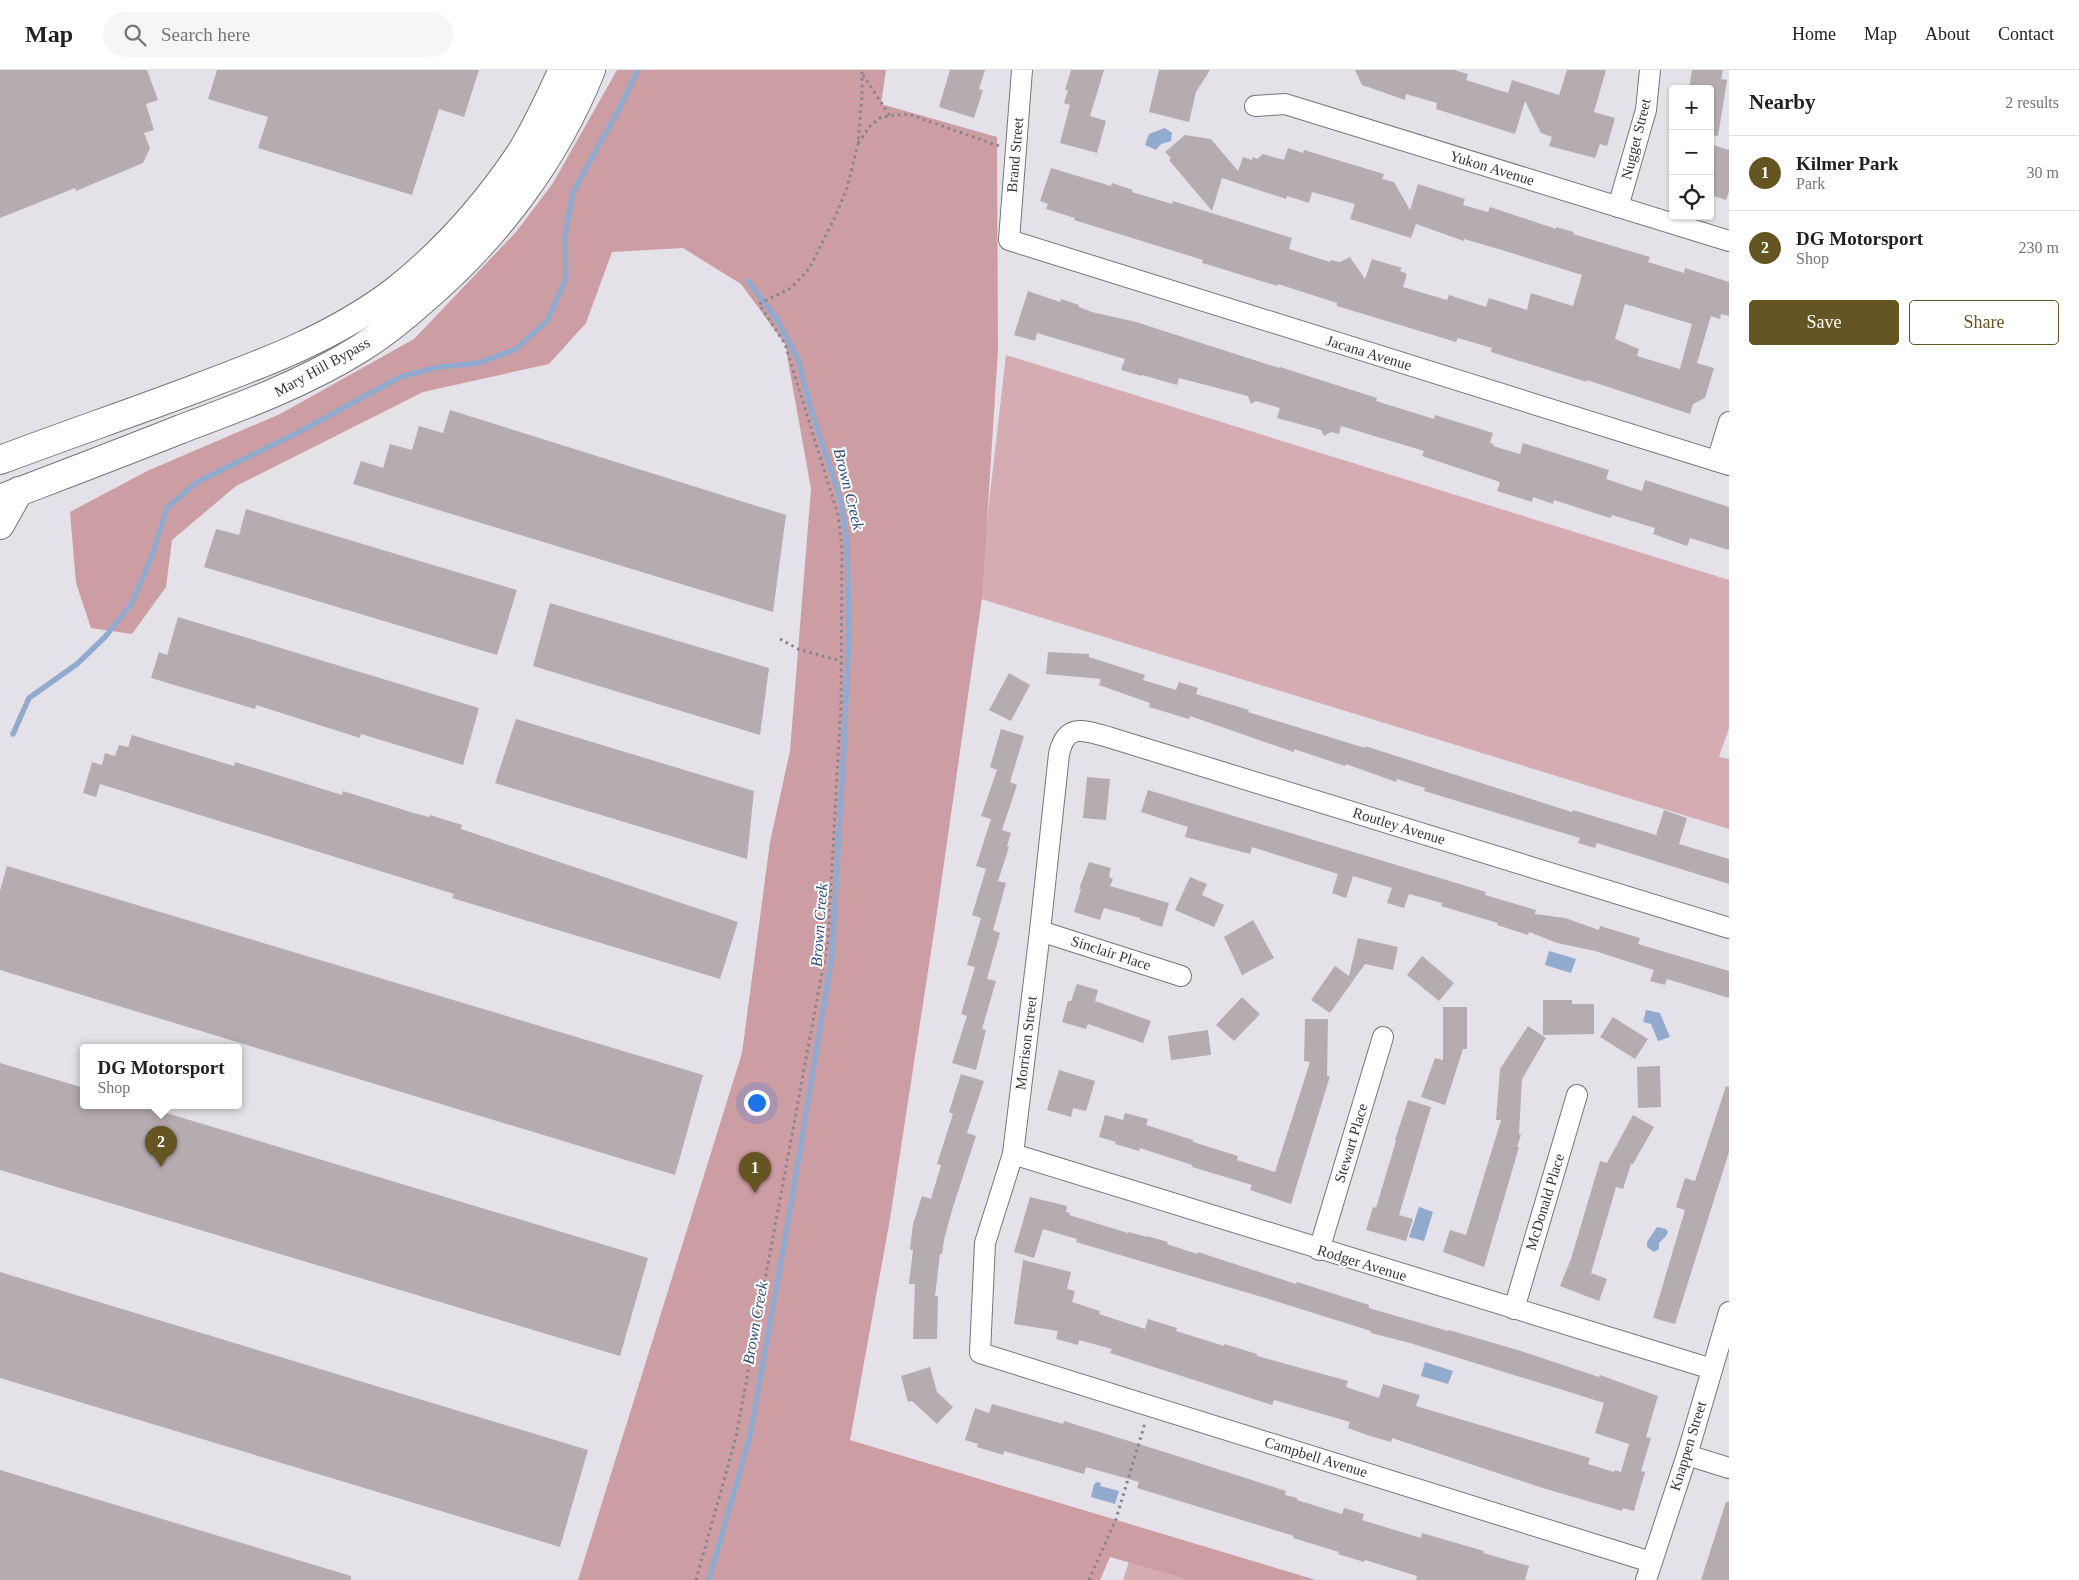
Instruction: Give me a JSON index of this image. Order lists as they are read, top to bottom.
{
  "streets": {
    "highway": ["Mary Hill Bypass"],
    "street": [
      "Nugget Street",
      "Brand Street",
      "Yukon Avenue",
      "Jacana Avenue",
      "Routley Avenue",
      "Sinclair Place",
      "Morrison Street",
      "Stewart Place",
      "McDonald Place",
      "Rodger Avenue",
      "Knappen Street",
      "Campbell Avenue"
    ]
  },
  "crossings": [
    ["Nugget Street", "Yukon Avenue"],
    ["Brand Street", "Jacana Avenue"],
    ["Routley Avenue", "Morrison Street"],
    ["Sinclair Place", "Morrison Street"],
    ["Morrison Street", "Rodger Avenue"],
    ["Morrison Street", "Campbell Avenue"],
    ["Stewart Place", "Rodger Avenue"],
    ["McDonald Place", "Rodger Avenue"],
    ["Rodger Avenue", "Knappen Street"],
    ["Knappen Street", "Campbell Avenue"]
  ],
  "water": ["Brown Creek"],
  "page": {
    "header": "Map",
    "search": "Search here",
    "nav": [
      "Home",
      "Map",
      "About",
      "Contact"
    ],
    "heading": ["Nearby", "2 results"],
    "map_buttons": ["+", "−"],
    "list": [
      {
        "mark": "1",
        "name": "Kilmer Park",
        "note": "Park",
        "value": "30 m"
      },
      {
        "mark": "2",
        "name": "DG Motorsport",
        "note": "Shop",
        "value": "230 m"
      }
    ],
    "buttons": ["Save", "Share"],
    "popup": ["DG Motorsport", "Shop"],
    "pins": ["2", "1"]
  }
}
